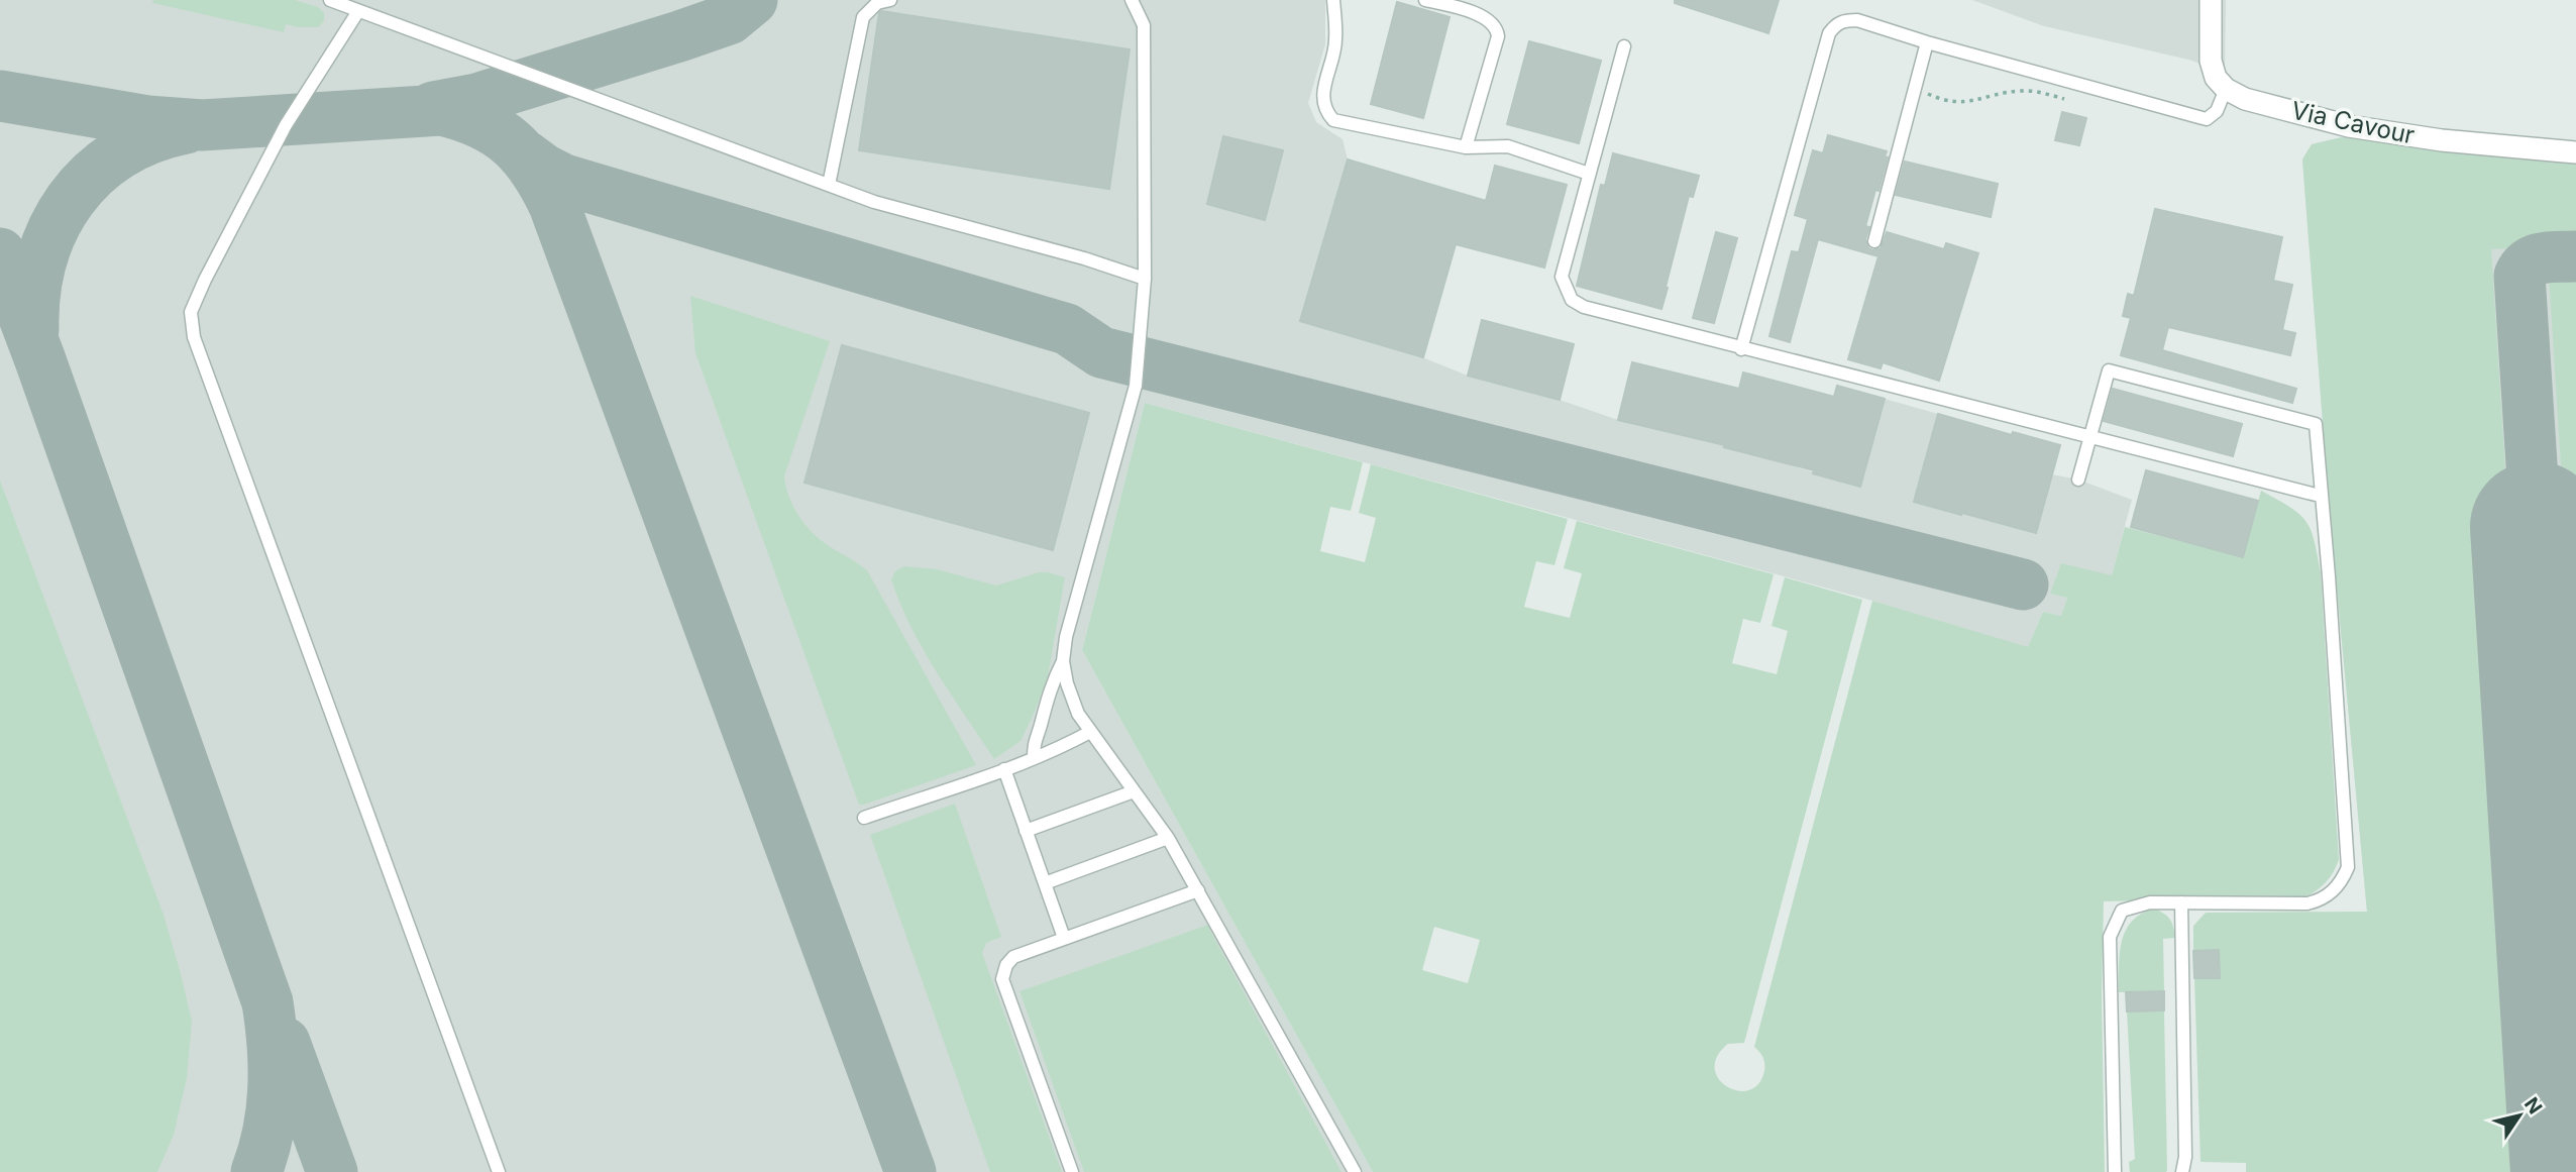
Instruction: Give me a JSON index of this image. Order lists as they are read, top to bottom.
{
  "streets": {
    "street": ["Via Cavour"]
  },
  "north": "top right"
}
